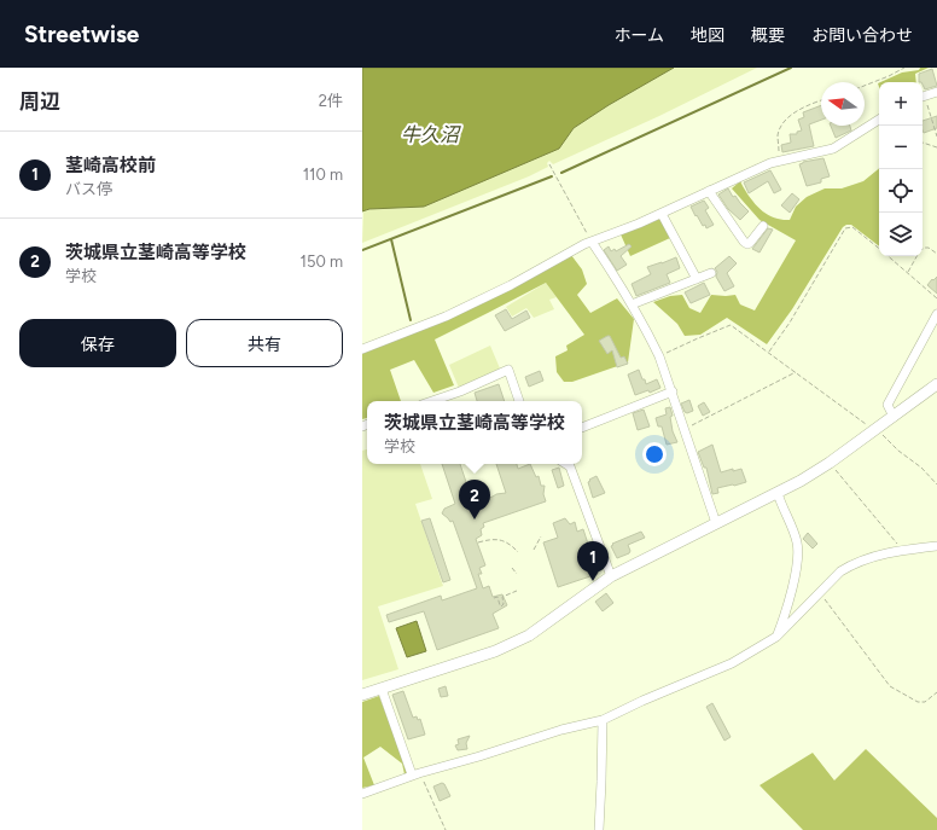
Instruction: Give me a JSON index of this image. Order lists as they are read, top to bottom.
{
  "water": ["牛久沼"],
  "north": "left",
  "page": {
    "header": "Streetwise",
    "nav": [
      "ホーム",
      "地図",
      "概要",
      "お問い合わせ"
    ],
    "heading": ["周辺", "2件"],
    "map_buttons": ["+", "−"],
    "list": [
      {
        "mark": "1",
        "name": "茎崎高校前",
        "note": "バス停",
        "value": "110 m"
      },
      {
        "mark": "2",
        "name": "茨城県立茎崎高等学校",
        "note": "学校",
        "value": "150 m"
      }
    ],
    "buttons": ["保存", "共有"],
    "popup": ["茨城県立茎崎高等学校", "学校"],
    "pins": ["2", "1"]
  }
}
